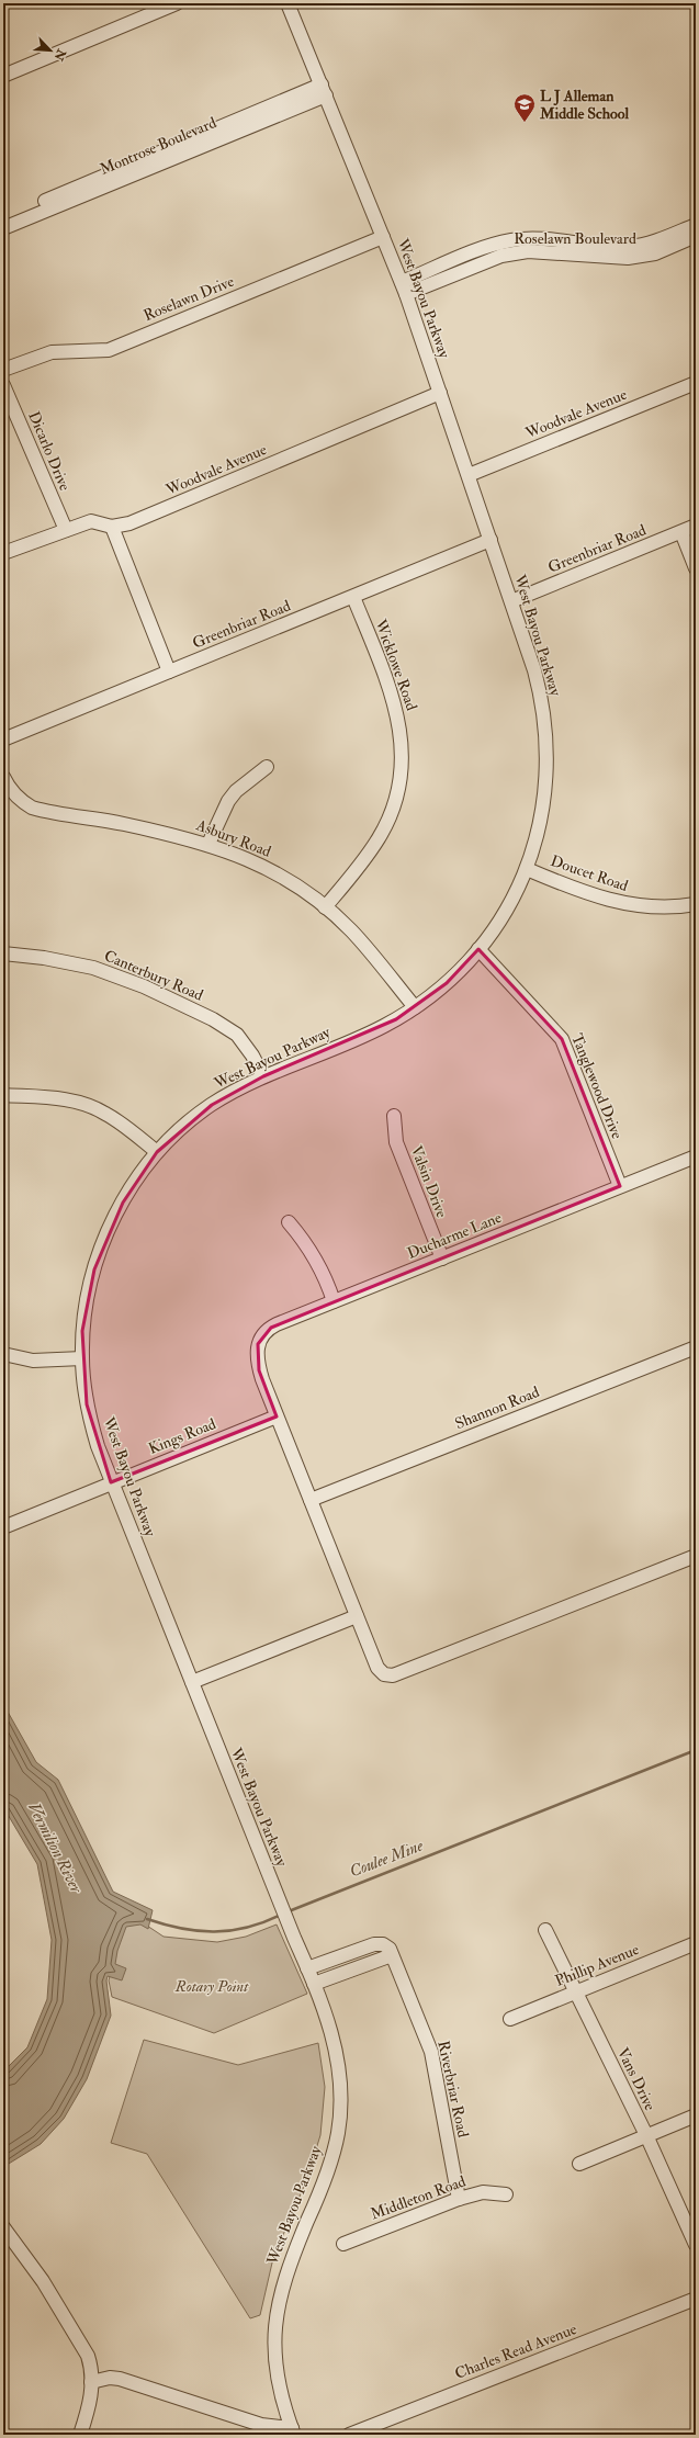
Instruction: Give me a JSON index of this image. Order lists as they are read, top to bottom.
{
  "streets": {
    "street": [
      "Montrose Boulevard",
      "Roselawn Boulevard",
      "Roselawn Drive",
      "West Bayou Parkway",
      "Woodvale Avenue",
      "Dicarlo Drive",
      "Greenbriar Road",
      "Wicklowe Road",
      "Asbury Road",
      "Doucet Road",
      "Canterbury Road",
      "Tanglewood Drive",
      "Valsin Drive",
      "Ducharme Lane",
      "Shannon Road",
      "Kings Road",
      "Phillip Avenue",
      "Vans Drive",
      "Riverbriar Road",
      "Middleton Road",
      "Charles Read Avenue"
    ]
  },
  "crossings": [
    ["Montrose Boulevard", "West Bayou Parkway"],
    ["Roselawn Boulevard", "West Bayou Parkway"],
    ["Roselawn Drive", "West Bayou Parkway"],
    ["West Bayou Parkway", "Woodvale Avenue"],
    ["West Bayou Parkway", "Greenbriar Road"],
    ["West Bayou Parkway", "Asbury Road"],
    ["West Bayou Parkway", "Doucet Road"],
    ["West Bayou Parkway", "Canterbury Road"],
    ["West Bayou Parkway", "Tanglewood Drive"],
    ["West Bayou Parkway", "Kings Road"],
    ["West Bayou Parkway", "Riverbriar Road"],
    ["Woodvale Avenue", "Dicarlo Drive"],
    ["Greenbriar Road", "Wicklowe Road"],
    ["Wicklowe Road", "Asbury Road"],
    ["Tanglewood Drive", "Ducharme Lane"],
    ["Valsin Drive", "Ducharme Lane"],
    ["Ducharme Lane", "Kings Road"],
    ["Phillip Avenue", "Vans Drive"],
    ["Riverbriar Road", "Middleton Road"]
  ],
  "water": ["Vermilion River", "Coulee Mine"],
  "parks": ["Rotary Point"],
  "places": {
    "school or university": ["L J Alleman Middle School"]
  },
  "north": "bottom right"
}
